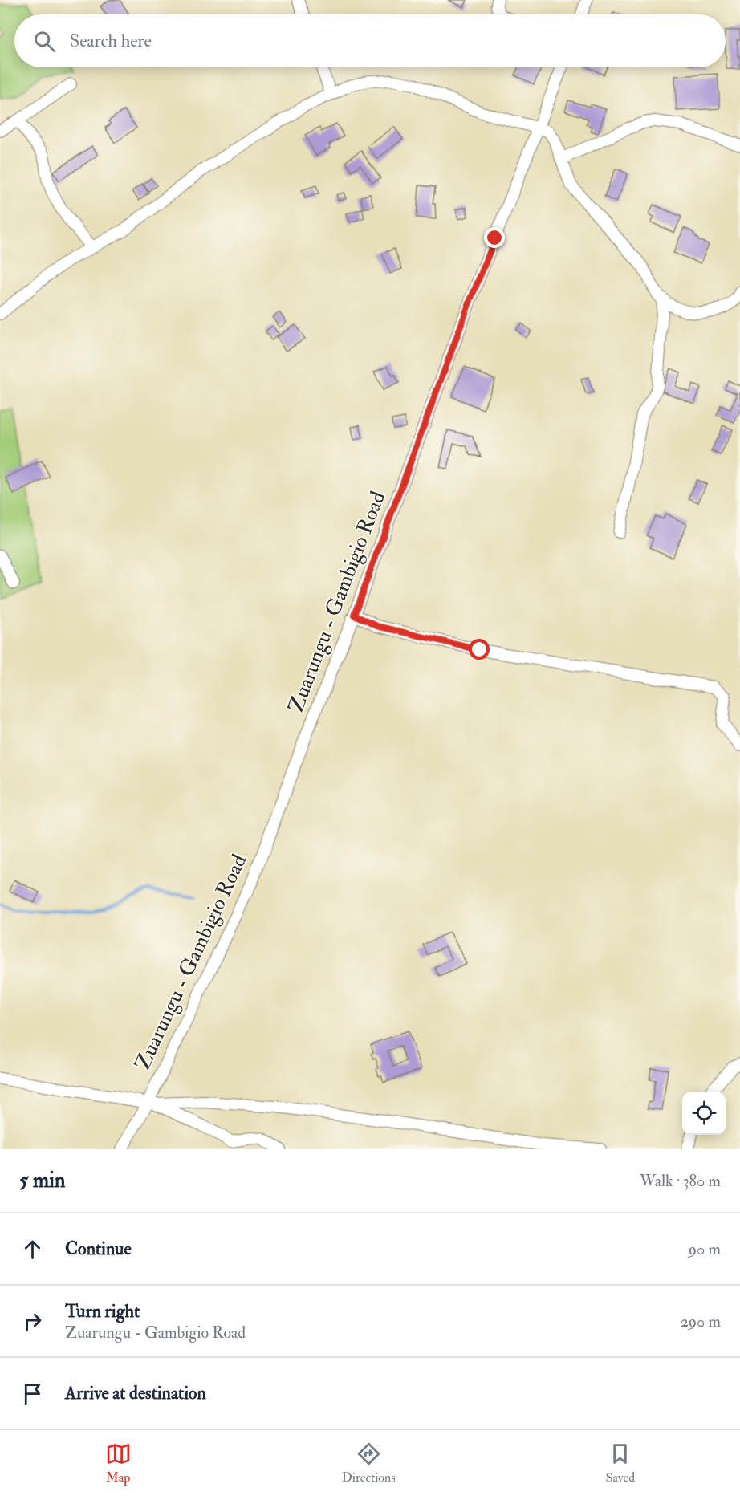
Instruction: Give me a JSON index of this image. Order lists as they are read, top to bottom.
{
  "streets": {
    "street": ["Zuarungu - Gambigio Road"]
  },
  "page": {
    "search": "Search here",
    "heading": ["5 min", "Walk · 380 m"],
    "list": [
      ["Continue", "90 m"],
      ["Turn right", "Zuarungu - Gambigio Road", "290 m"],
      "Arrive at destination"
    ],
    "nav": ["Map", "Directions", "Saved"]
  }
}
